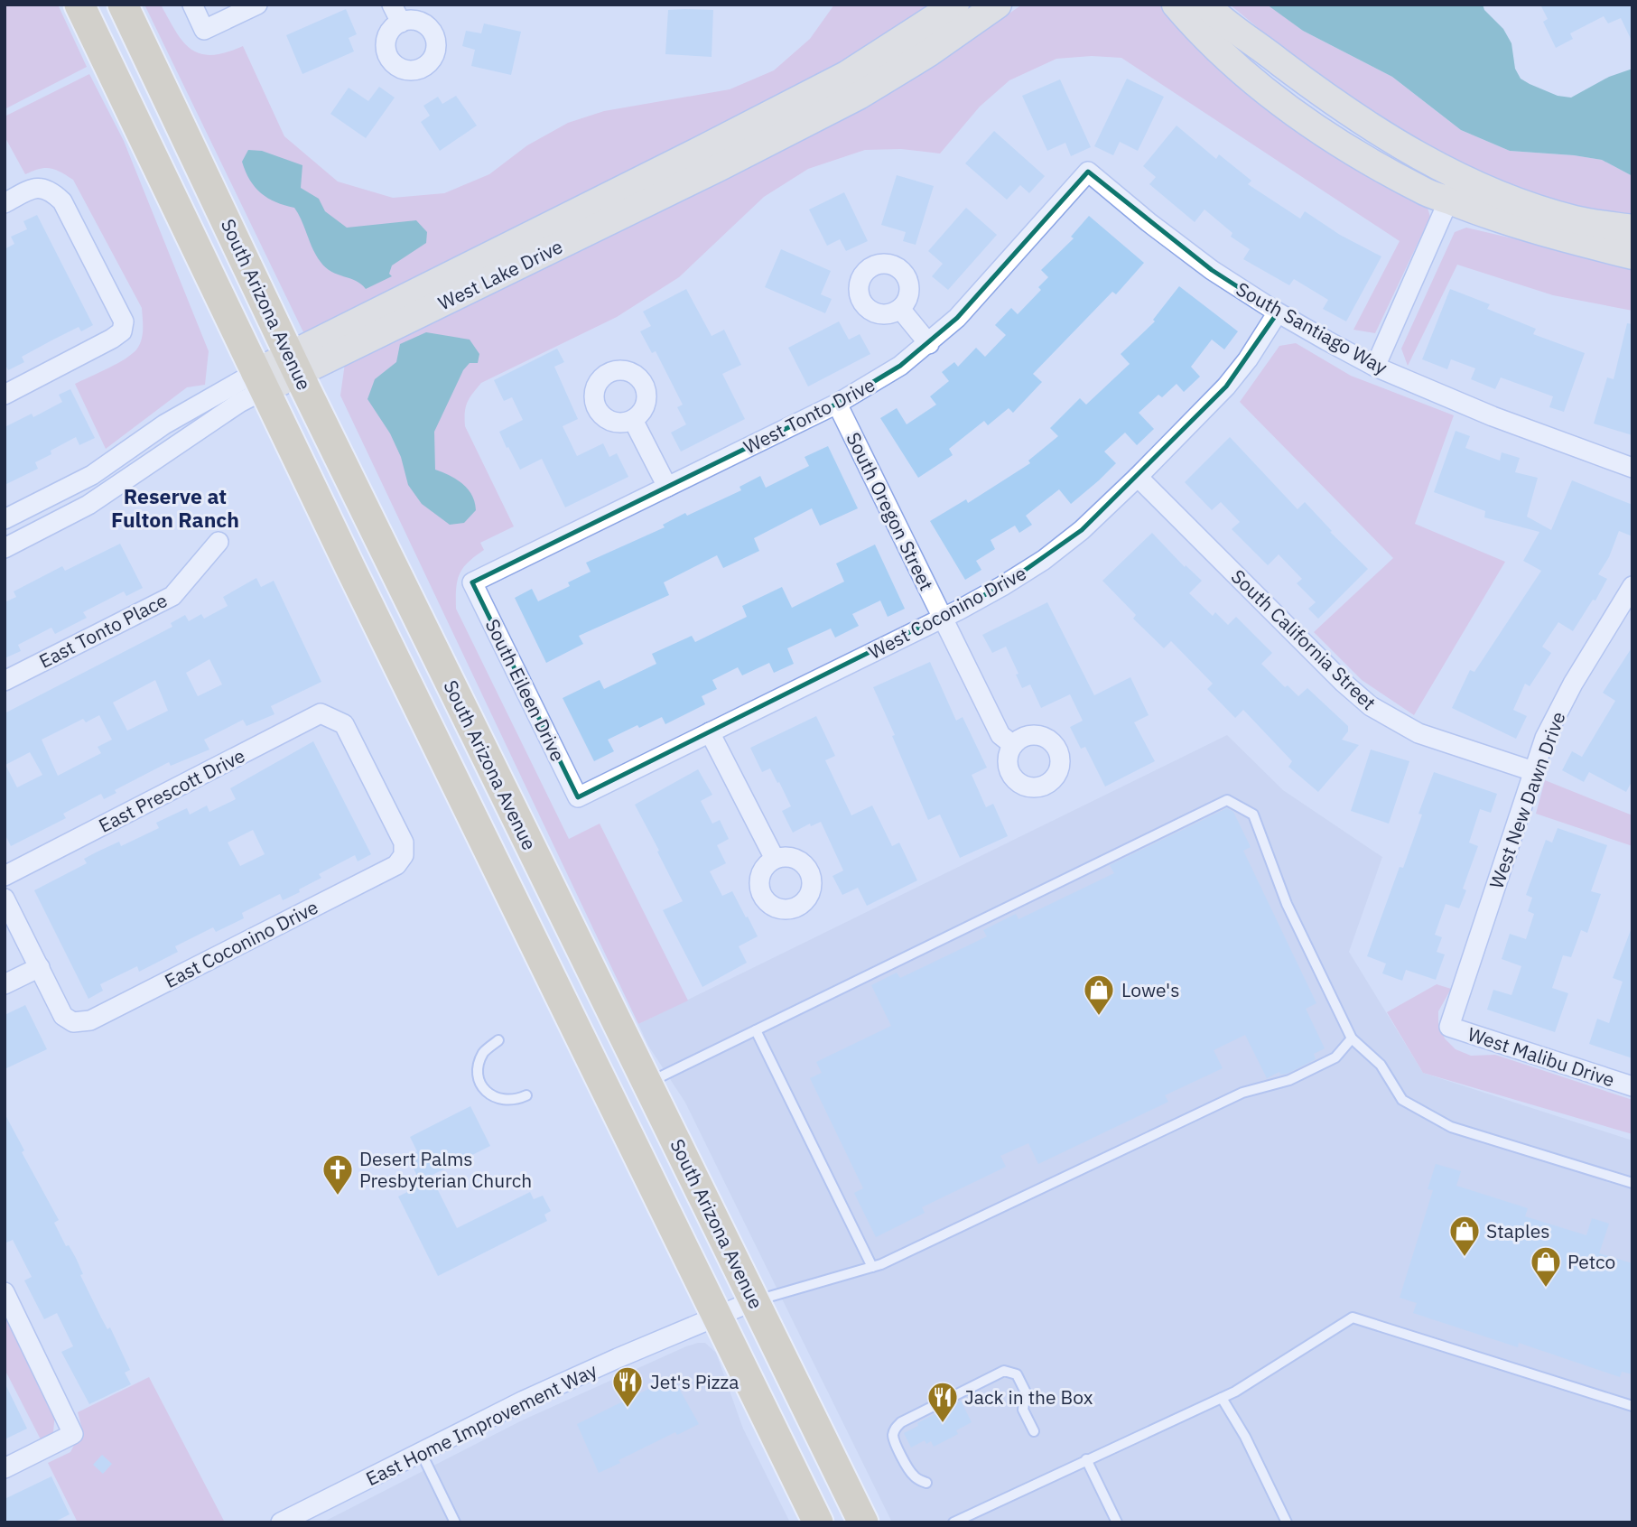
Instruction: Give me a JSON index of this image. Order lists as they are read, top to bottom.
{
  "streets": {
    "main road": ["South Arizona Avenue"],
    "street": [
      "West Lake Drive",
      "South Santiago Way",
      "West Tonto Drive",
      "South Oregon Street",
      "West Coconino Drive",
      "East Tonto Place",
      "South California Street",
      "South Eileen Drive",
      "East Prescott Drive",
      "West New Dawn Drive",
      "East Coconino Drive",
      "West Malibu Drive",
      "East Home Improvement Way"
    ]
  },
  "crossings": [
    ["West Lake Drive", "South Arizona Avenue"],
    ["South Arizona Avenue", "East Home Improvement Way"],
    ["South Santiago Way", "West Tonto Drive"],
    ["South Santiago Way", "West Coconino Drive"],
    ["West Tonto Drive", "South Oregon Street"],
    ["West Tonto Drive", "South Eileen Drive"],
    ["South Oregon Street", "West Coconino Drive"],
    ["West Coconino Drive", "South California Street"],
    ["West Coconino Drive", "South Eileen Drive"],
    ["South California Street", "West New Dawn Drive"],
    ["East Prescott Drive", "East Coconino Drive"],
    ["West New Dawn Drive", "West Malibu Drive"]
  ],
  "districts": ["Reserve at Fulton Ranch"],
  "places": {
    "shop": ["Lowe's", "Staples", "Petco"],
    "church": ["Desert Palms Presbyterian Church"],
    "restaurant": ["Jet's Pizza", "Jack in the Box"]
  }
}
